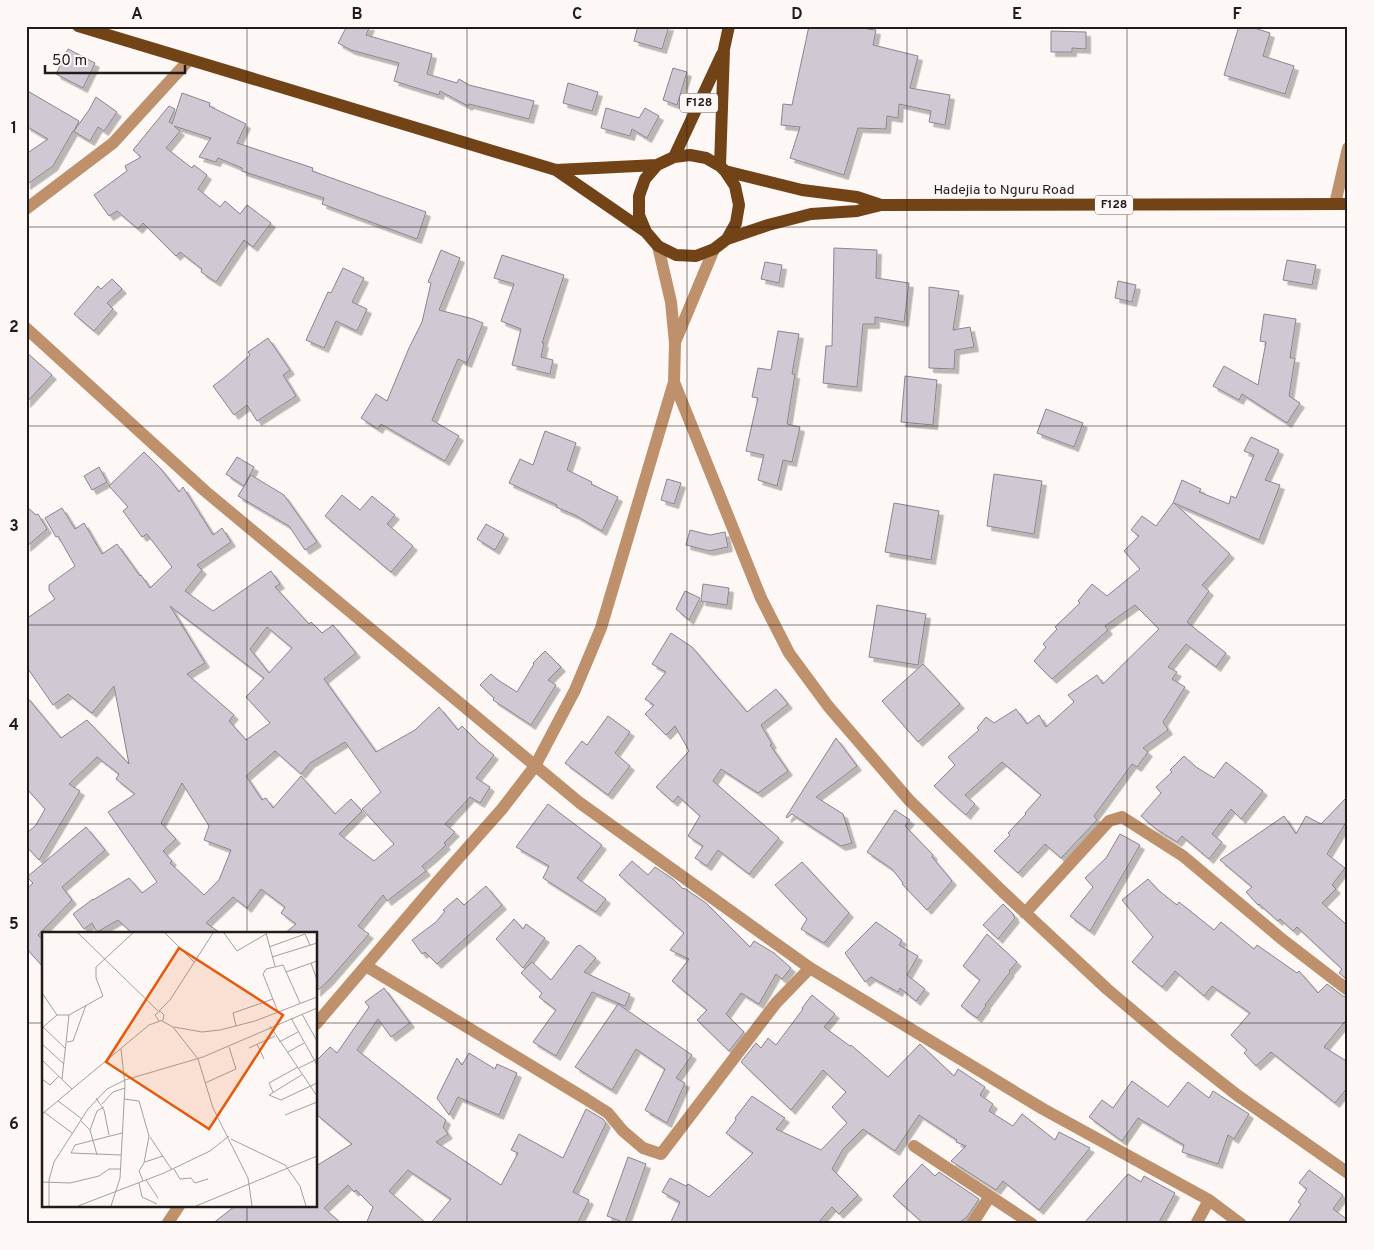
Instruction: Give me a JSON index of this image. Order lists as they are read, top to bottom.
{
  "streets": {
    "main road": ["F128", "Hadejia to Nguru Road"]
  },
  "crossings": [
    ["F128", "Hadejia to Nguru Road"]
  ],
  "scale_bar": "50 m",
  "grid": {
    "columns": [
      "A",
      "B",
      "C",
      "D",
      "E",
      "F"
    ],
    "rows": [
      "1",
      "2",
      "3",
      "4",
      "5",
      "6"
    ]
  }
}
